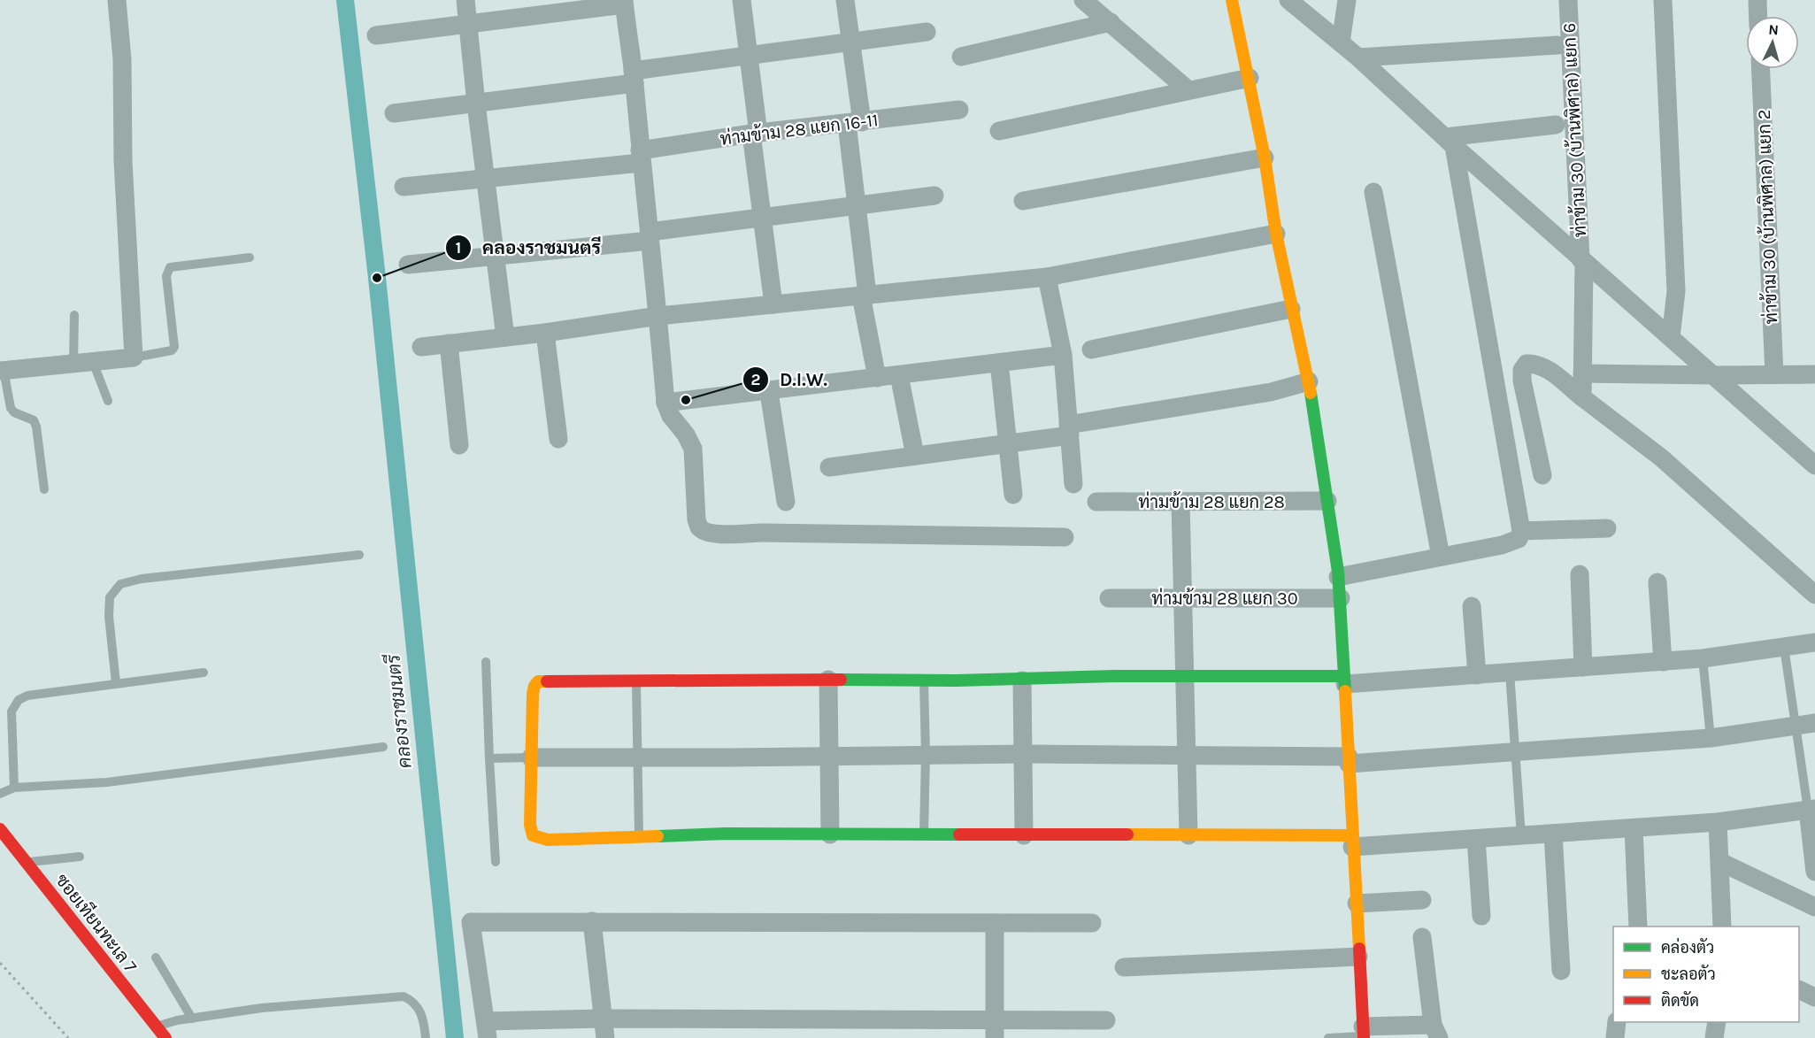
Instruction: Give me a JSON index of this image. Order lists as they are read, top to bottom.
{
  "streets": {
    "street": [
      "ท่ามข้าม 28 แยก 16-11",
      "ท่าข้าม 30 (บ้านพิศาล) แยก 6",
      "ท่าข้าม 30 (บ้านพิศาล) แยก 2",
      "ท่ามข้าม 28 แยก 28",
      "ท่ามข้าม 28 แยก 30",
      "ซอยเทียนทะเล 7"
    ]
  },
  "water": ["คลองราชมนตรี"],
  "places": ["คลองราชมนตรี", "D.I.W."],
  "legend": ["คล่องตัว", "ชะลอตัว", "ติดขัด"],
  "north": "top"
}
